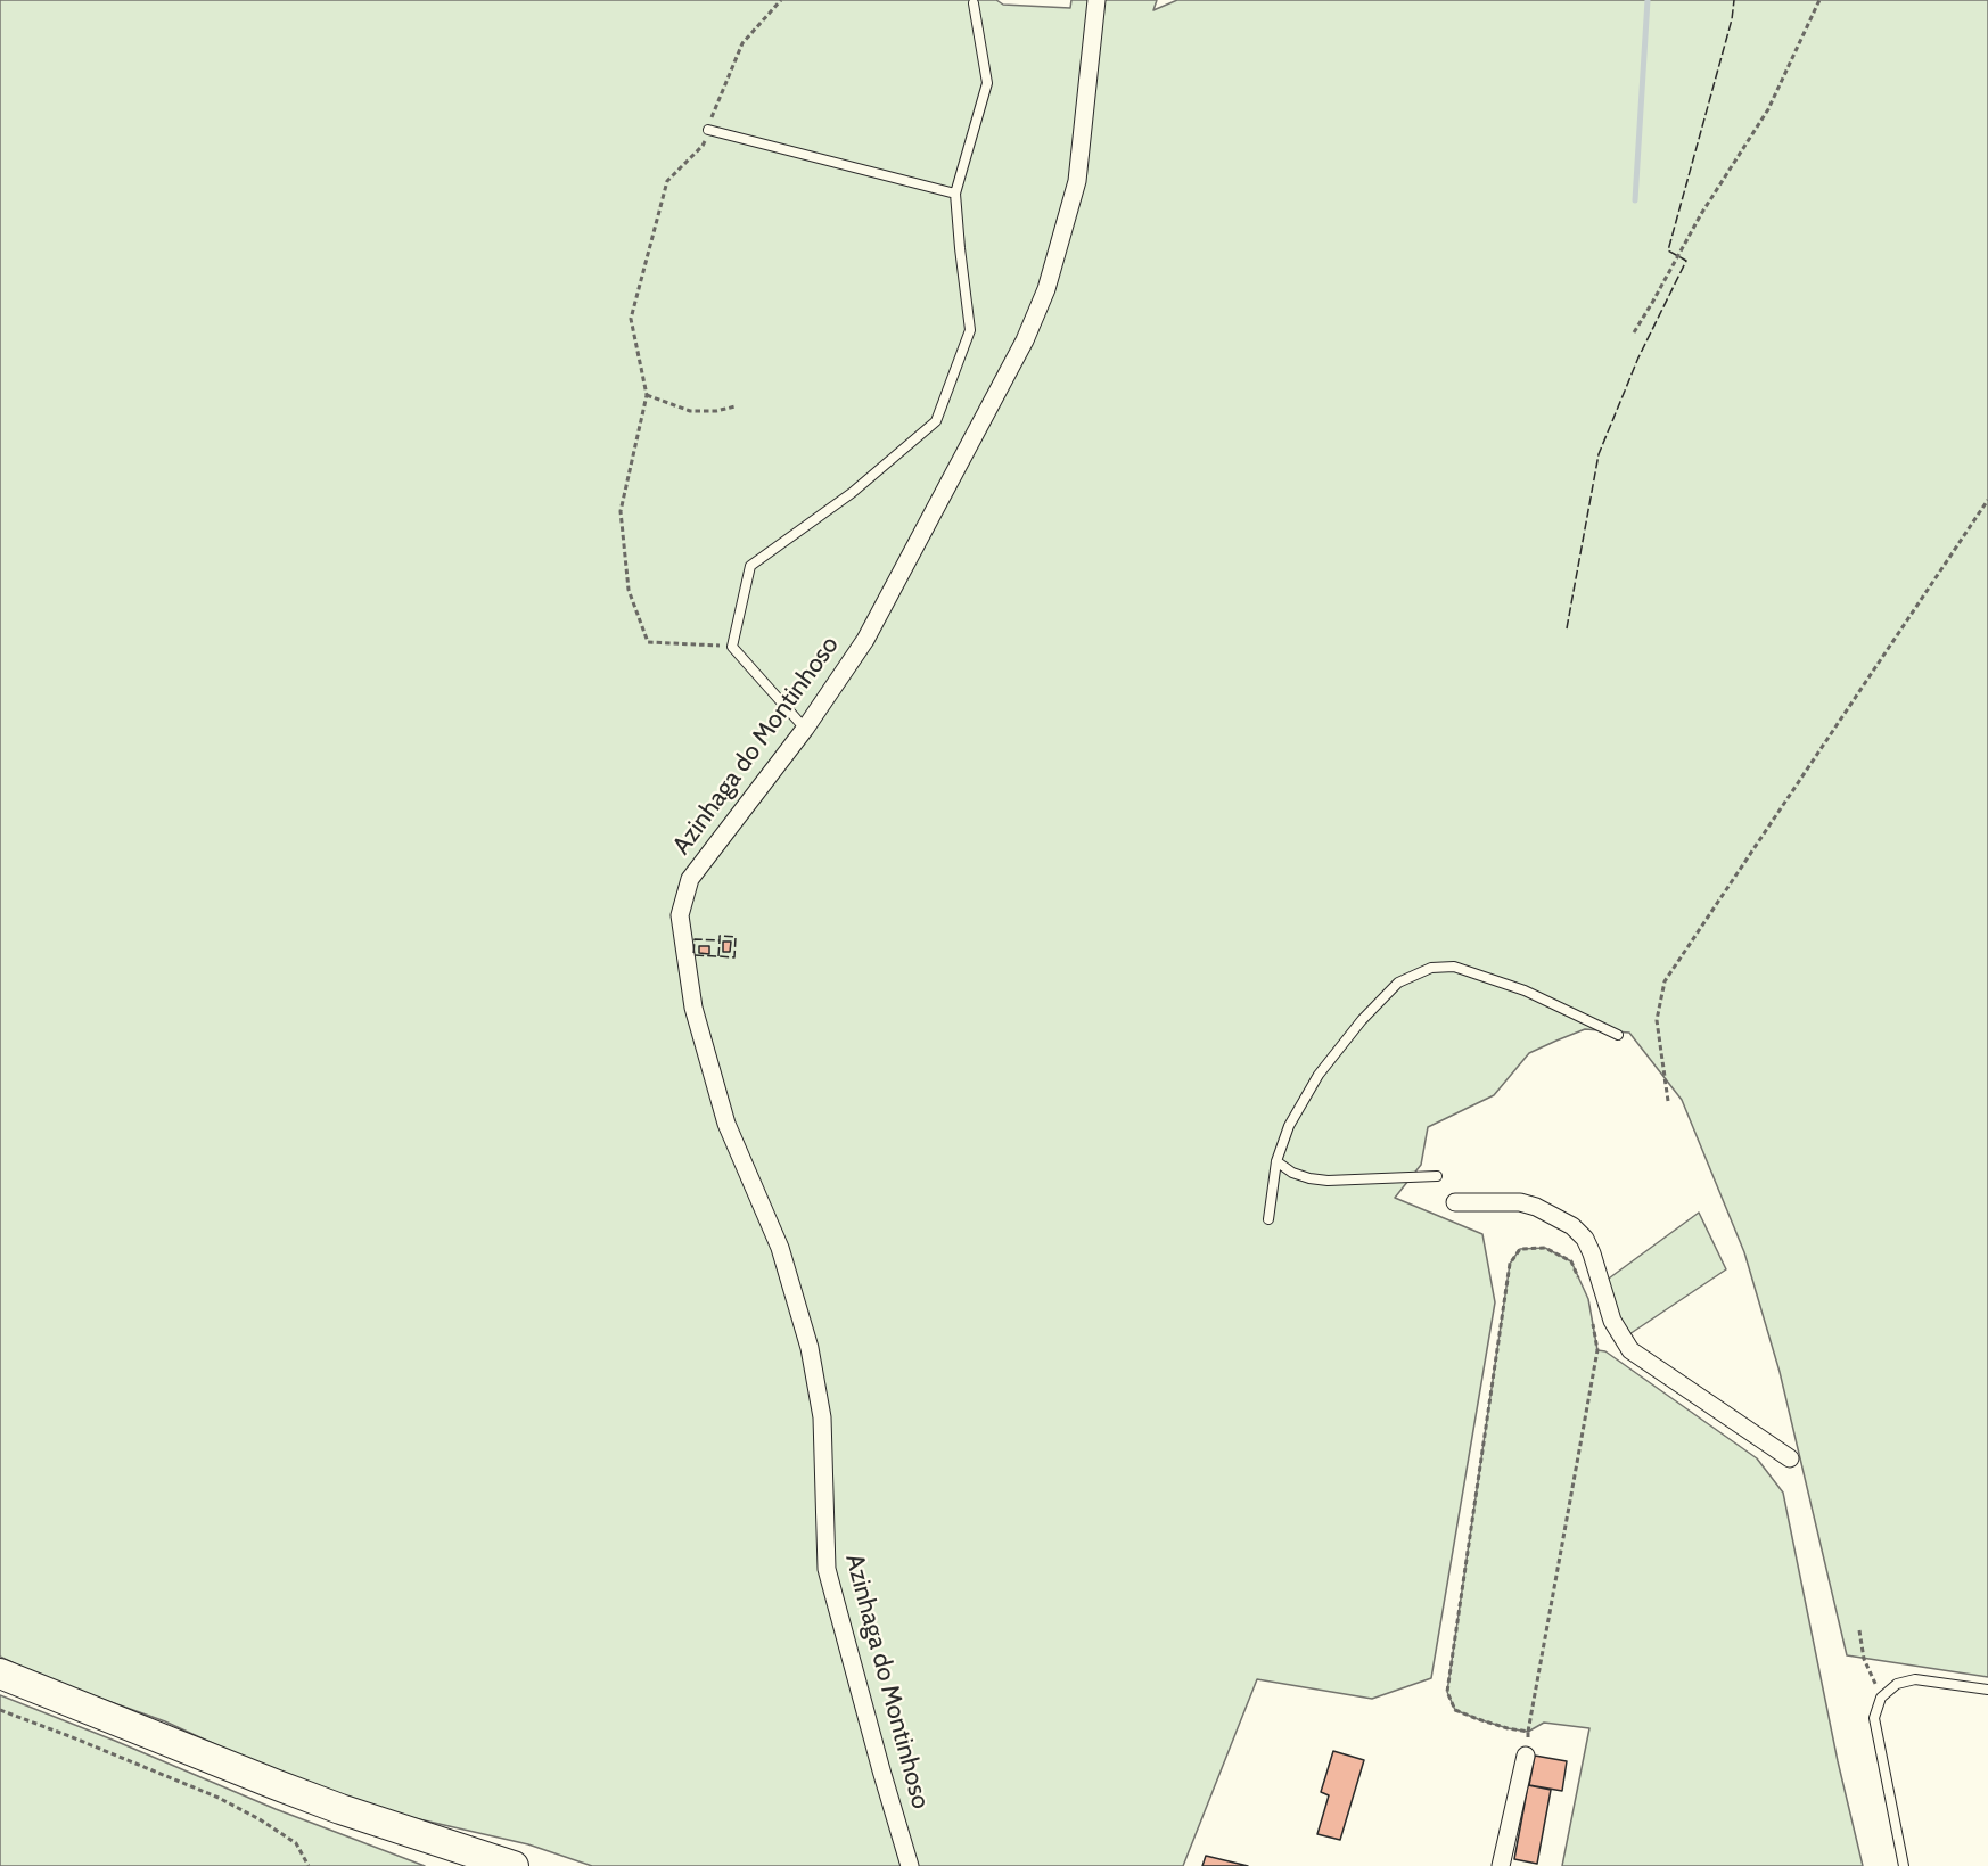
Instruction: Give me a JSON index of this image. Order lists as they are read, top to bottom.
{
  "streets": {
    "street": ["Azinhaga do Montinhoso"]
  }
}
